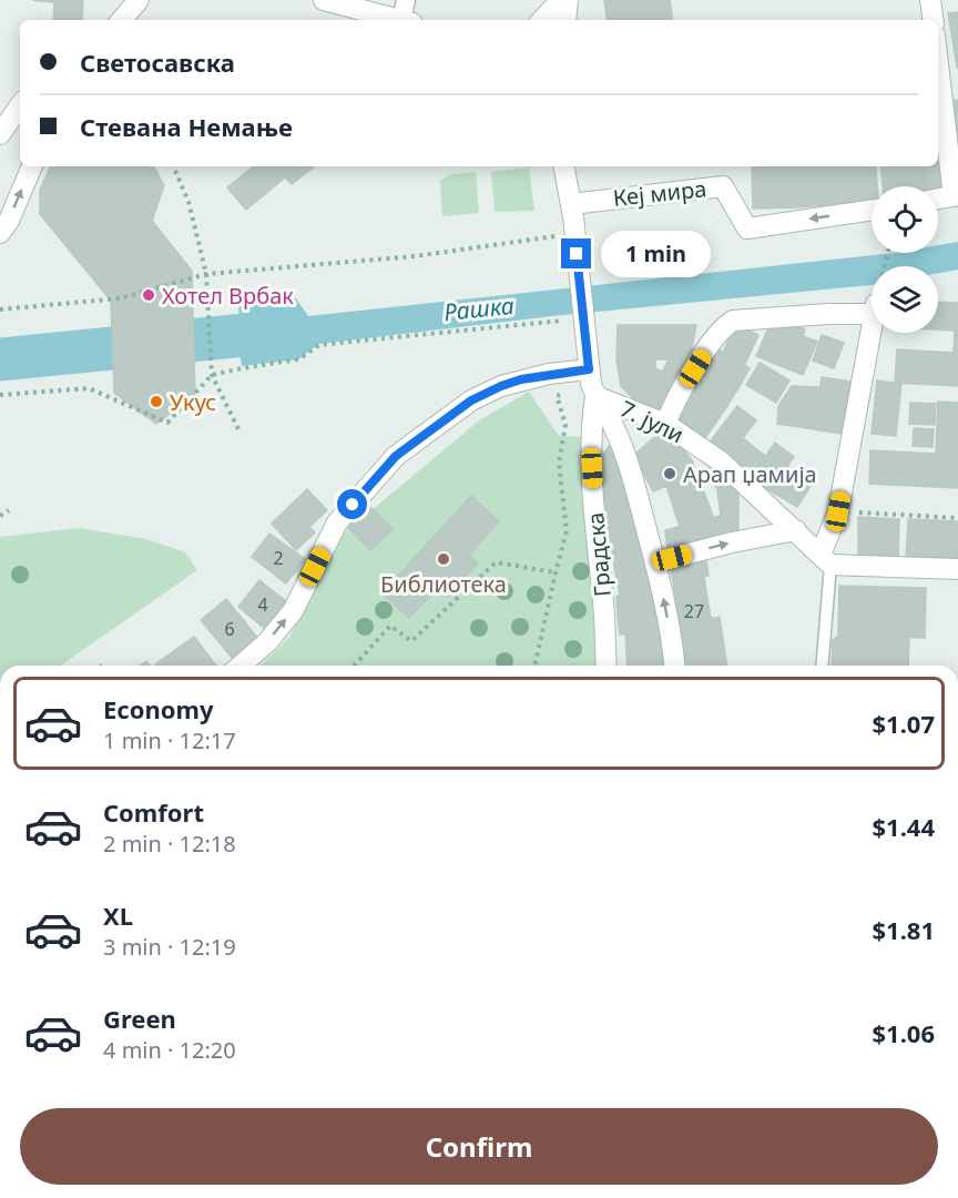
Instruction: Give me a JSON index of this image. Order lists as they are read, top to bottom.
{
  "streets": {
    "street": ["Кеј мира", "7. јули", "Градска"]
  },
  "crossings": [
    ["7. јули", "Градска"]
  ],
  "one_way": ["Кеј мира"],
  "water": ["Рашка"],
  "places": [
    "Хотел Врбак",
    "Укус",
    "Арап џамија",
    "Библиотека"
  ],
  "house_numbers": [
    "2",
    "4",
    "27",
    "6"
  ],
  "page": {
    "banner": ["Светосавска", "Стевана Немање"],
    "bubble": "1 min",
    "list": [
      {
        "name": "Economy",
        "note": "1 min · 12:17",
        "value": "$1.07"
      },
      {
        "name": "Comfort",
        "note": "2 min · 12:18",
        "value": "$1.44"
      },
      {
        "name": "XL",
        "note": "3 min · 12:19",
        "value": "$1.81"
      },
      {
        "name": "Green",
        "note": "4 min · 12:20",
        "value": "$1.06"
      }
    ],
    "buttons": "Confirm"
  }
}
